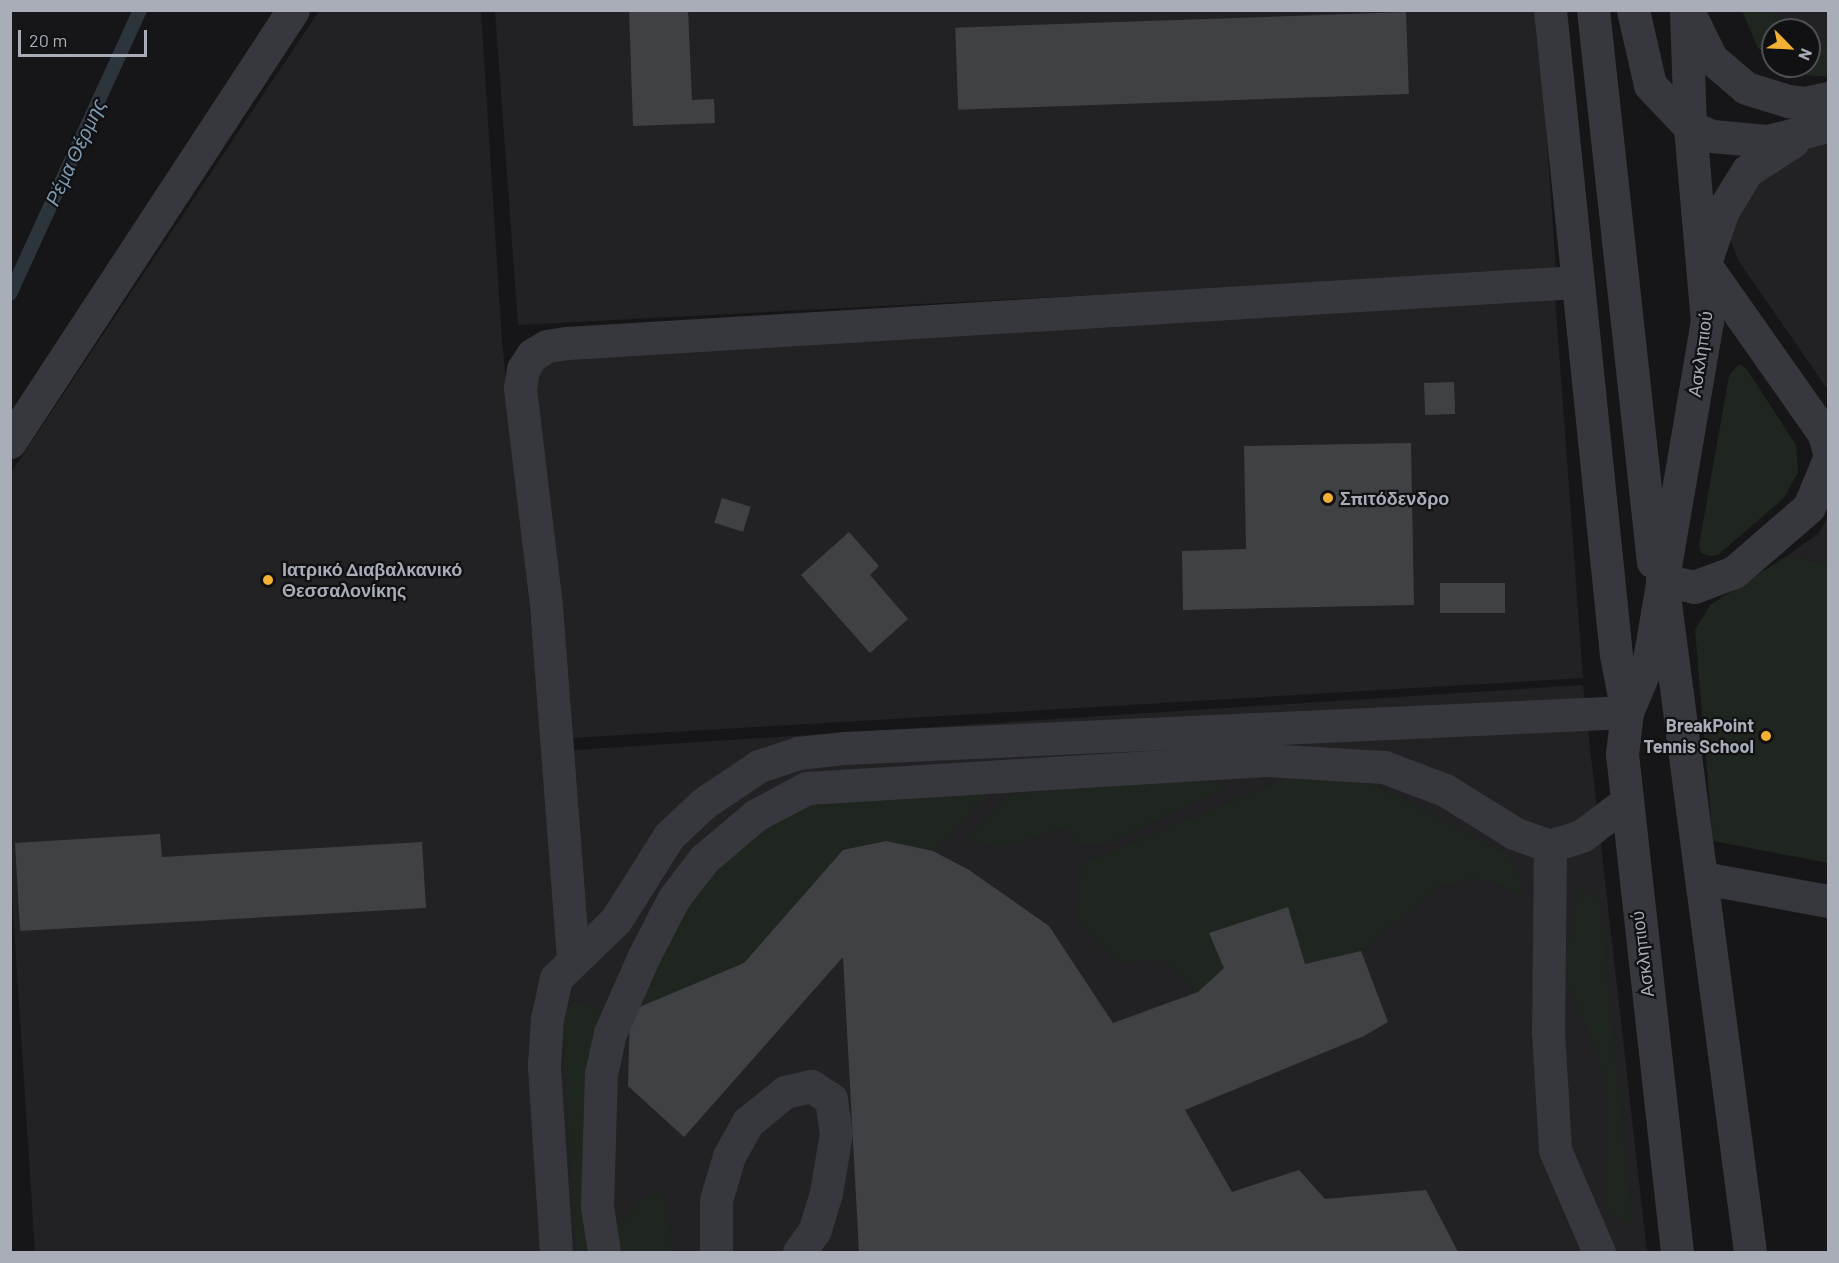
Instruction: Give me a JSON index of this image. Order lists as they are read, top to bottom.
{
  "streets": {
    "street": ["Ασκληπιού"]
  },
  "water": ["Ρέμα Θέρμης"],
  "places": ["Σπιτόδενδρο", "Ιατρικό Διαβαλκανικό Θεσσαλονίκης", "BreakPoint Tennis School"],
  "scale_bar": "20 m",
  "north": "bottom right"
}
